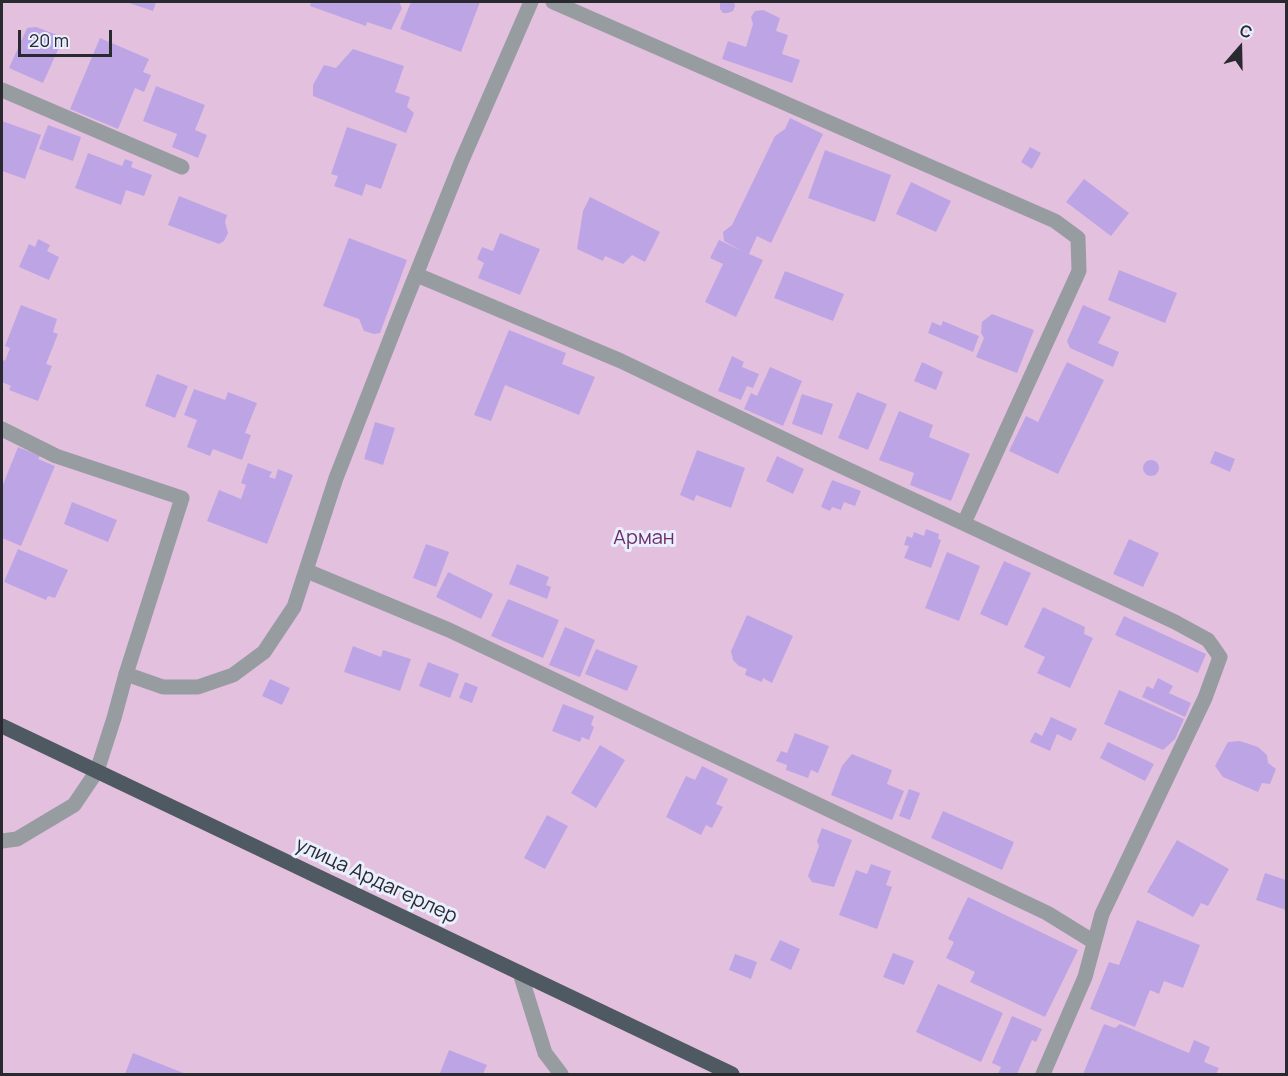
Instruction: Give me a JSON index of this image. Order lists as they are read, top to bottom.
{
  "streets": {
    "main road": ["улица Ардагерлер"]
  },
  "parks": ["Арман"],
  "scale_bar": "20 m",
  "north": "top"
}
